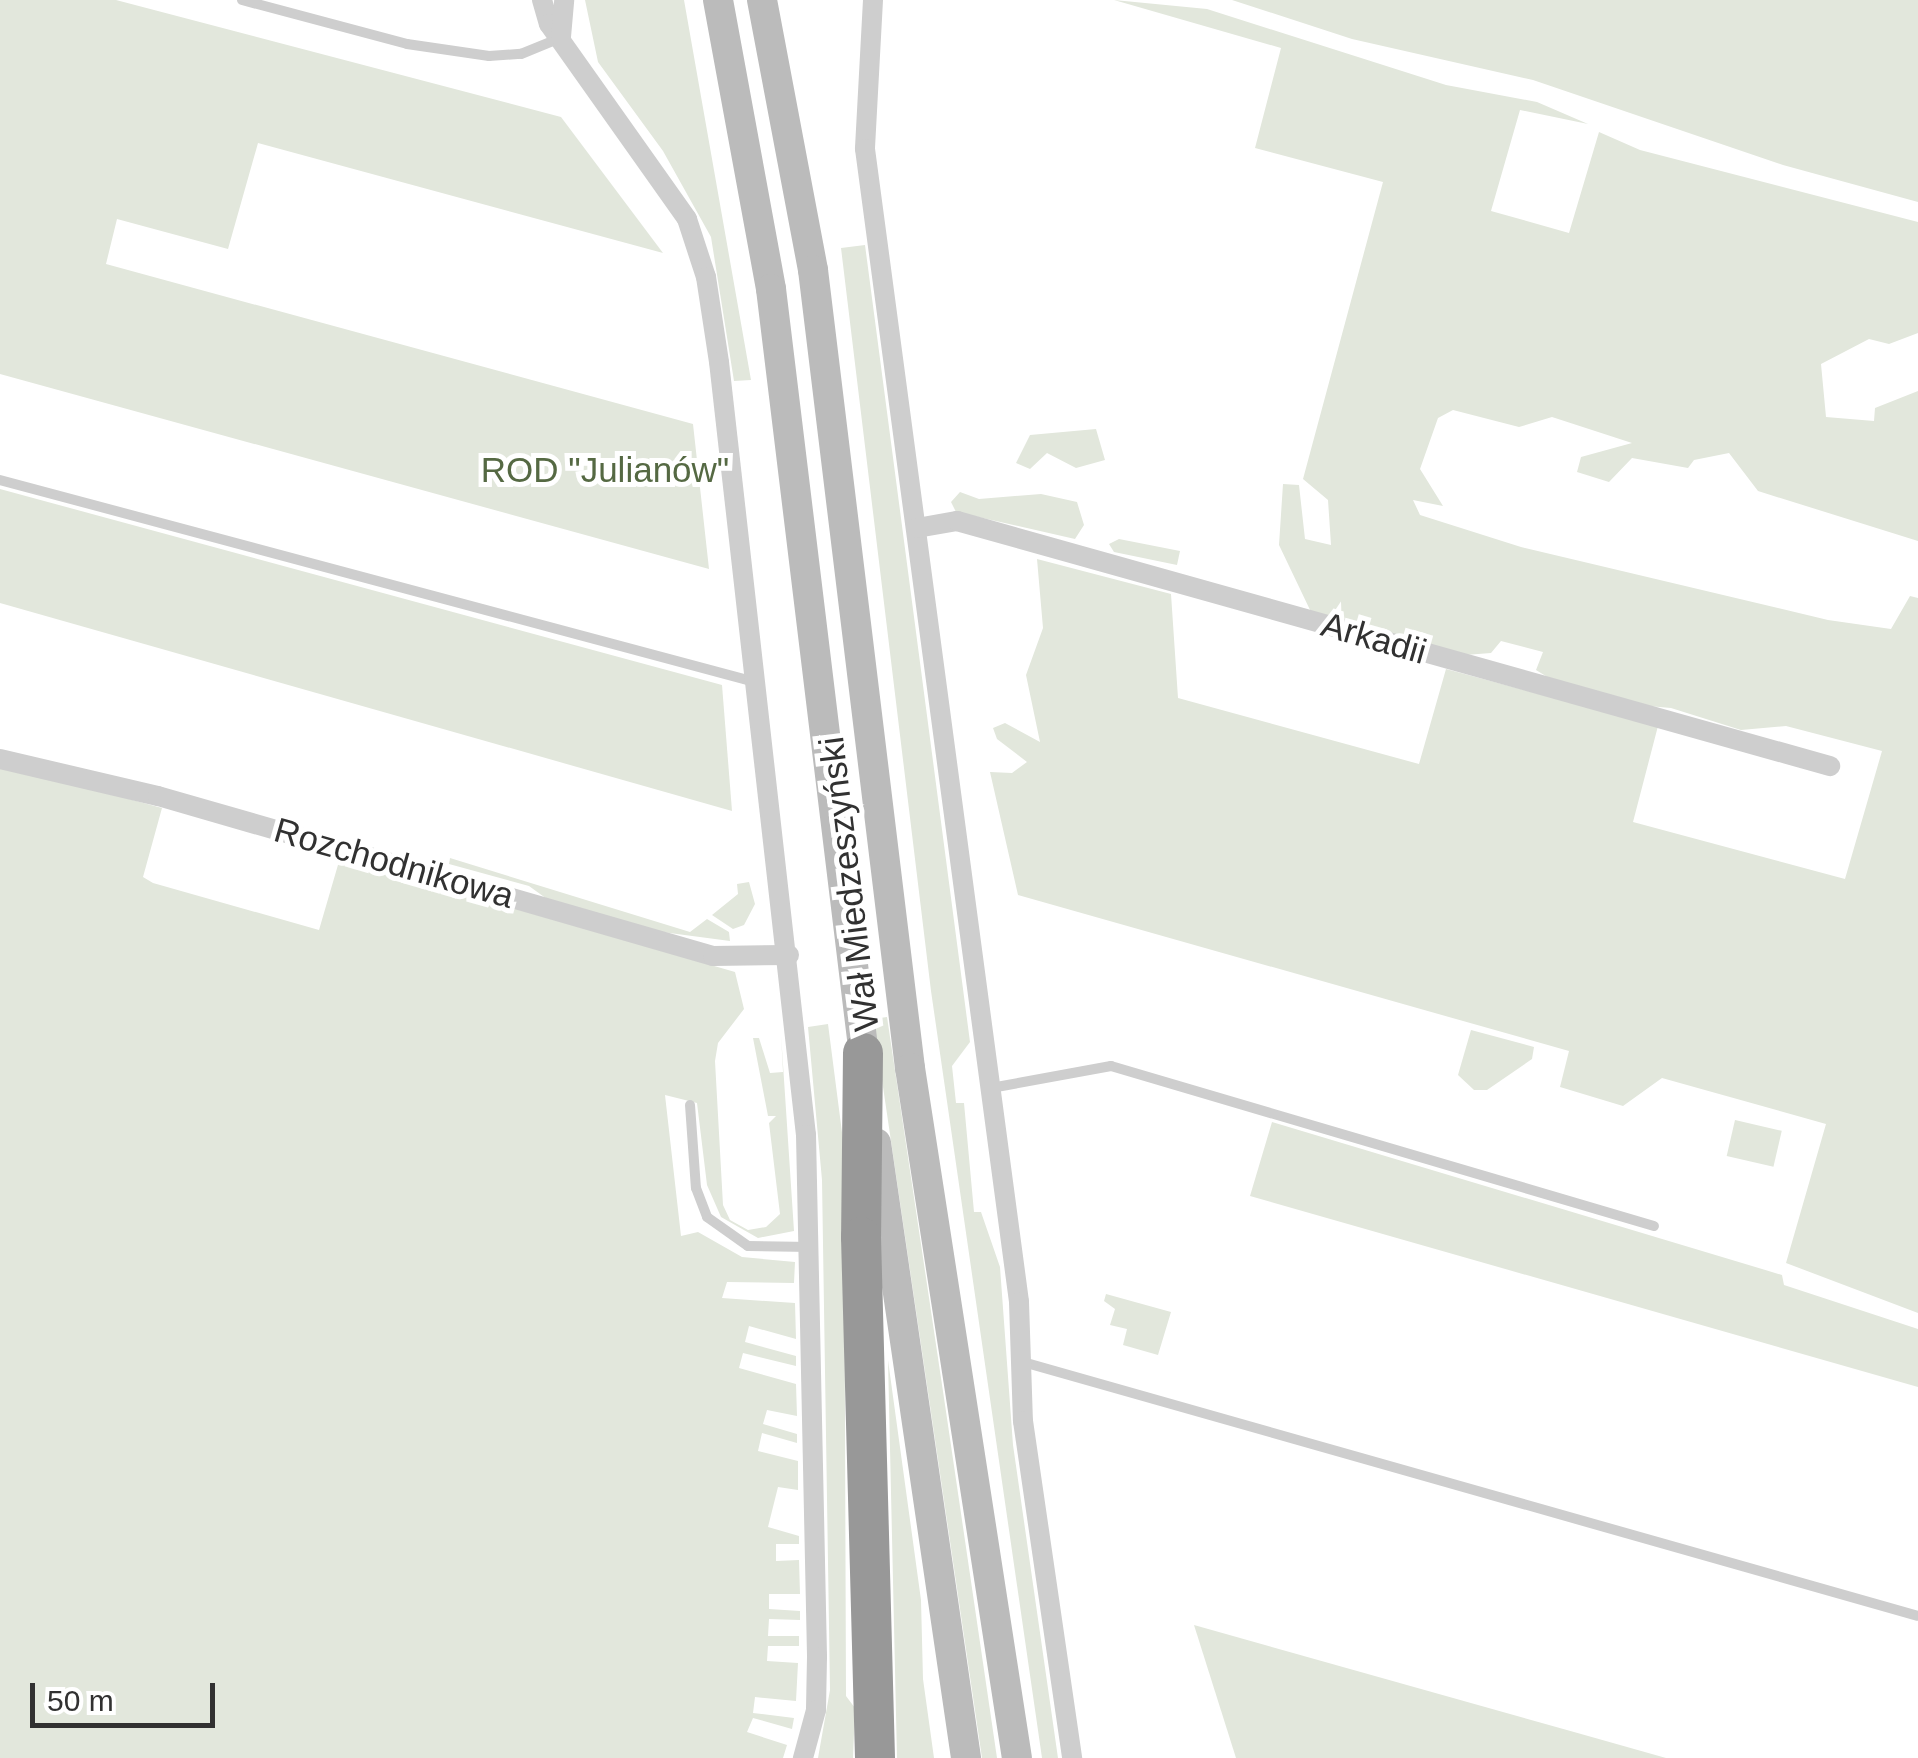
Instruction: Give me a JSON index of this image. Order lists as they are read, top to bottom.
{
  "streets": {
    "main road": ["Wał Miedzeszyński"],
    "street": ["Arkadii", "Rozchodnikowa"]
  },
  "parks": ["ROD \"Julianów\""],
  "scale_bar": "50 m"
}
